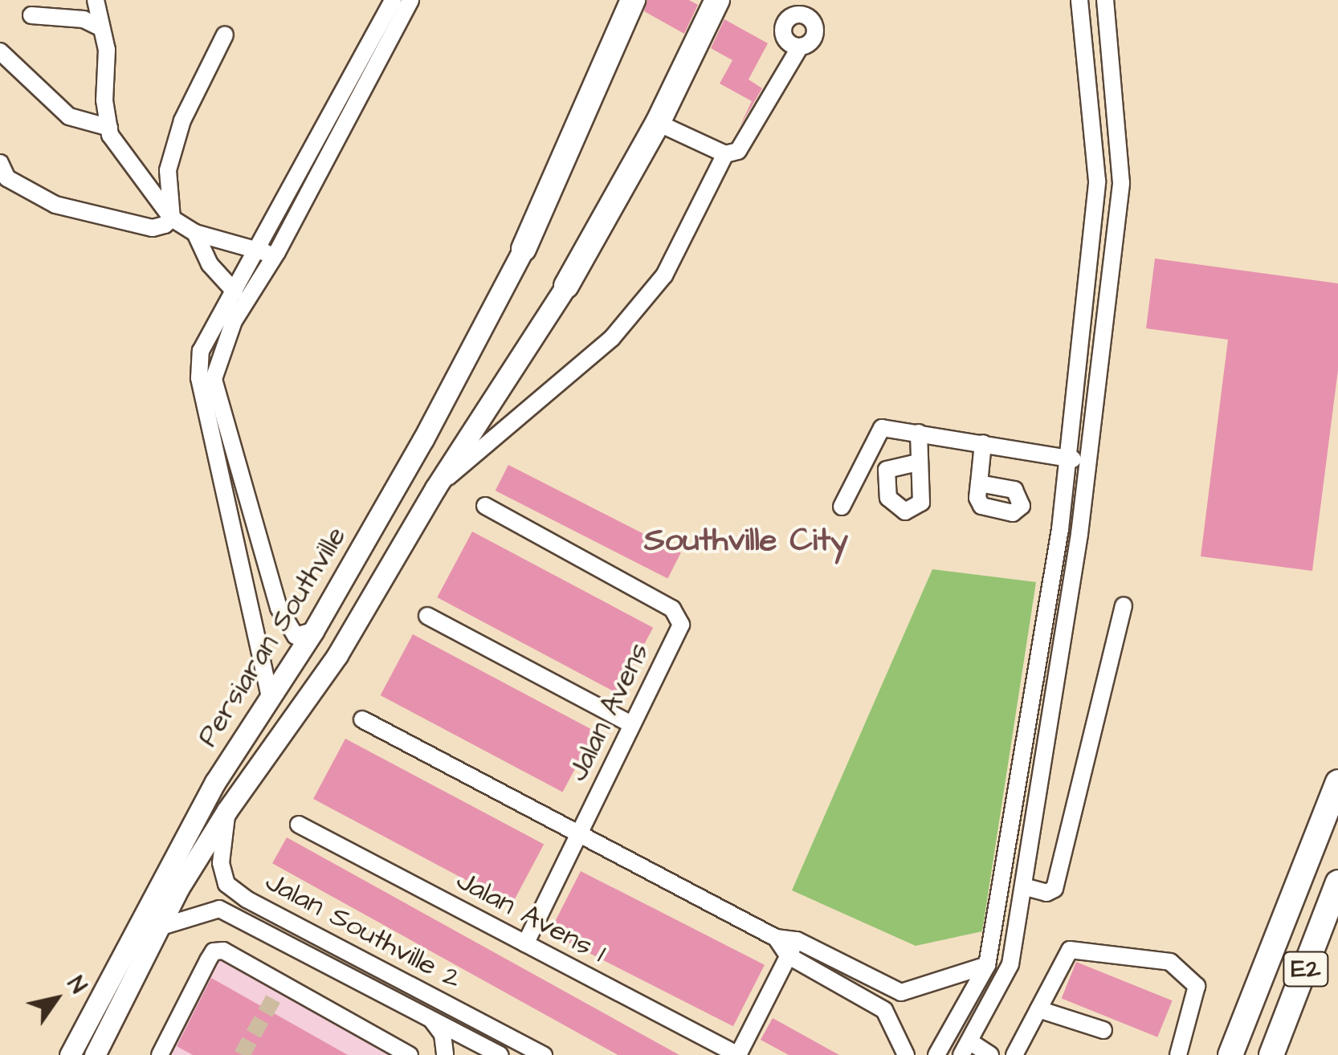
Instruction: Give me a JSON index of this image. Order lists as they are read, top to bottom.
{
  "streets": {
    "highway": ["E2"],
    "main road": ["Persiaran Southville"],
    "street": ["Jalan Avens", "Jalan Avens 1", "Jalan Southville 2"]
  },
  "crossings": [
    ["Persiaran Southville", "Jalan Southville 2"],
    ["Jalan Avens", "Jalan Avens 1"]
  ],
  "districts": ["Southville City"],
  "north": "top right"
}
